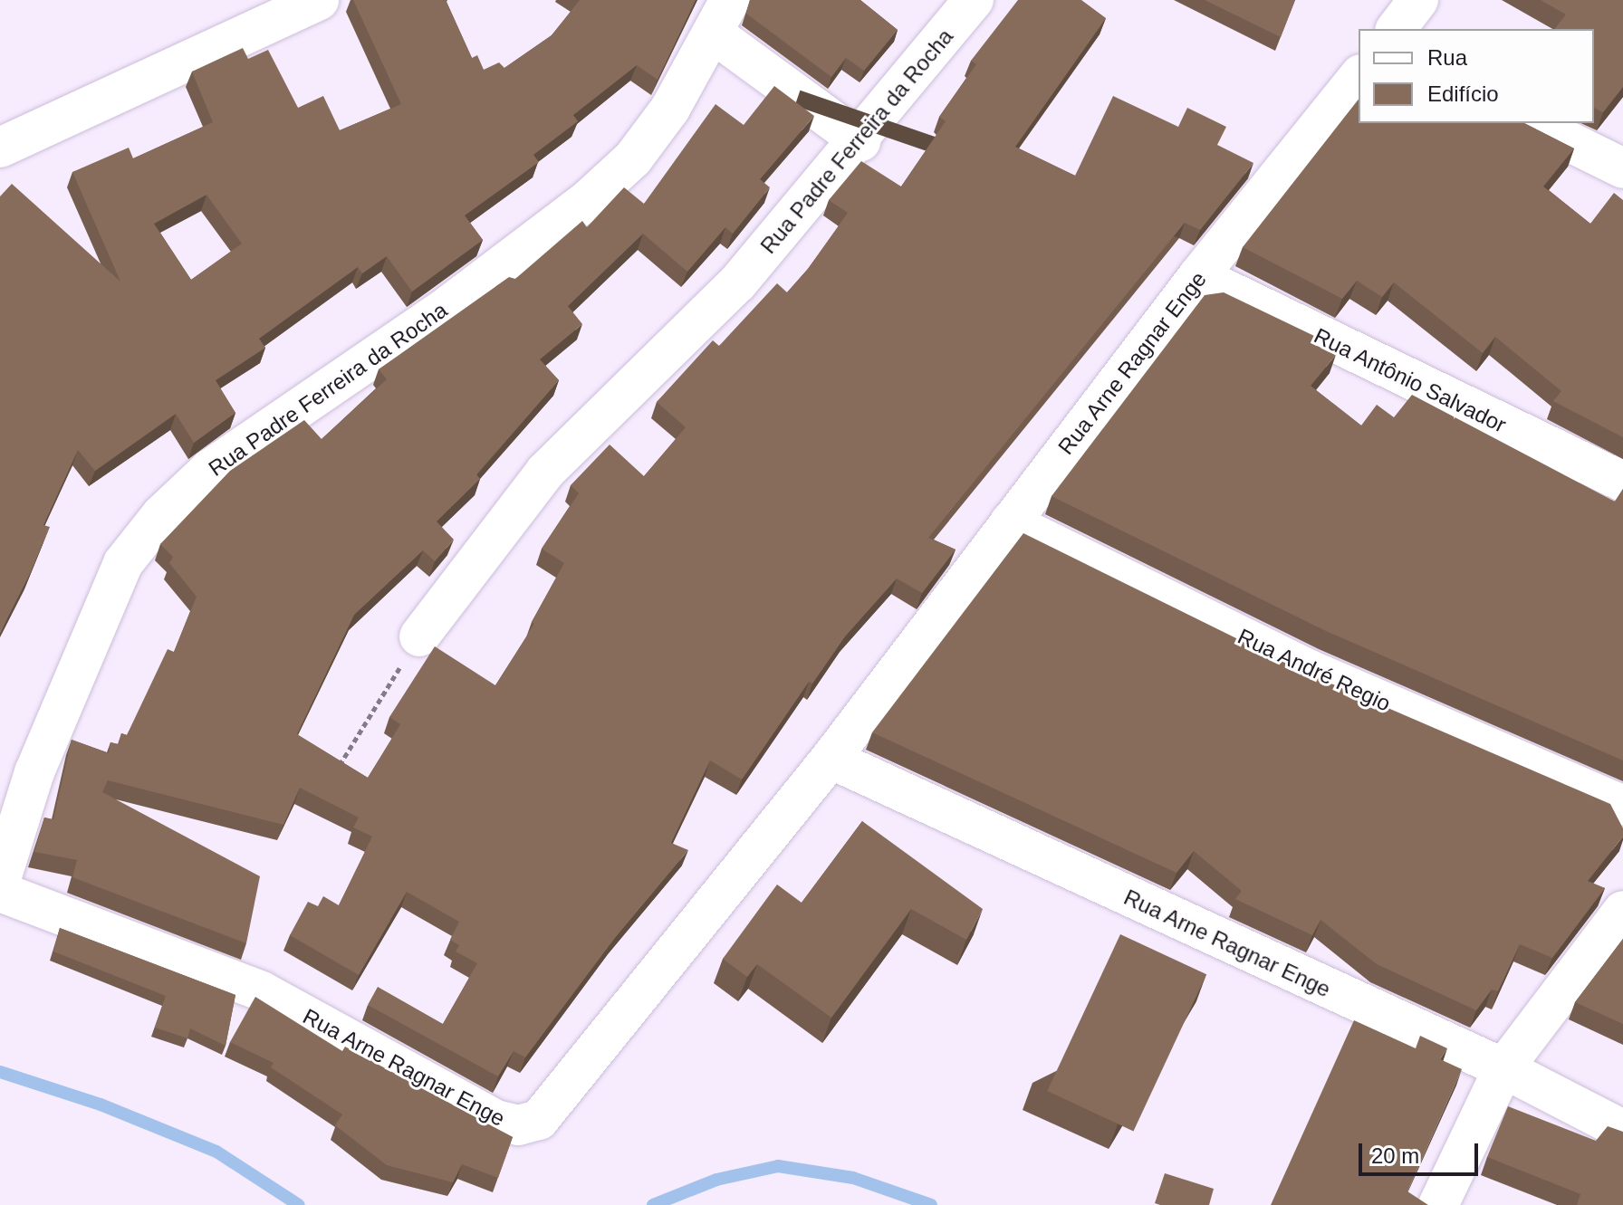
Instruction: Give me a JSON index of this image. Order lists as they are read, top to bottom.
{
  "streets": {
    "street": [
      "Rua Padre Ferreira da Rocha",
      "Rua Arne Ragnar Enge",
      "Rua Antônio Salvador",
      "Rua André Regio"
    ]
  },
  "crossings": [
    ["Rua Arne Ragnar Enge", "Rua Antônio Salvador"],
    ["Rua Arne Ragnar Enge", "Rua André Regio"]
  ],
  "legend": ["Rua", "Edifício"],
  "scale_bar": "20 m"
}
